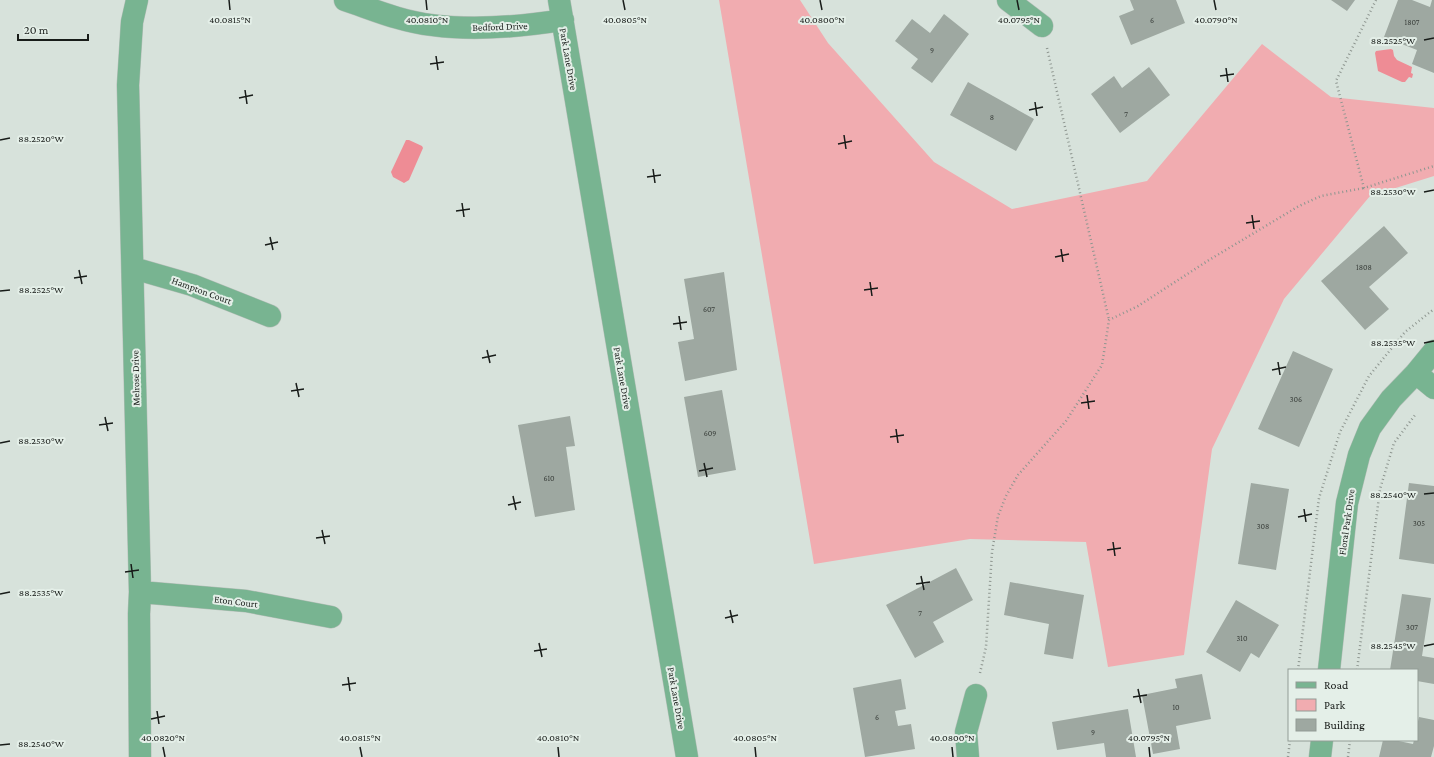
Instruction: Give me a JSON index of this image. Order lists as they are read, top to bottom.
{
  "streets": {
    "street": [
      "Bedford Drive",
      "Park Lane Drive",
      "Hampton Court",
      "Melrose Drive",
      "Floral Park Drive",
      "Eton Court"
    ]
  },
  "crossings": [
    ["Bedford Drive", "Park Lane Drive"],
    ["Hampton Court", "Melrose Drive"],
    ["Melrose Drive", "Eton Court"]
  ],
  "house_numbers": [
    "6",
    "1807",
    "9",
    "7",
    "8",
    "1808",
    "607",
    "306",
    "609",
    "610",
    "305",
    "308",
    "7",
    "307",
    "310",
    "10",
    "6",
    "9"
  ],
  "legend": ["Road", "Park", "Building"],
  "scale_bar": "20 m",
  "coordinates": [
    "40.0815°N",
    "40.0810°N",
    "40.0805°N",
    "40.0800°N",
    "40.0795°N",
    "40.0790°N",
    "88.2525°W",
    "88.2520°W",
    "88.2530°W",
    "88.2535°W",
    "88.2540°W",
    "88.2545°W",
    "40.0820°N"
  ]
}
